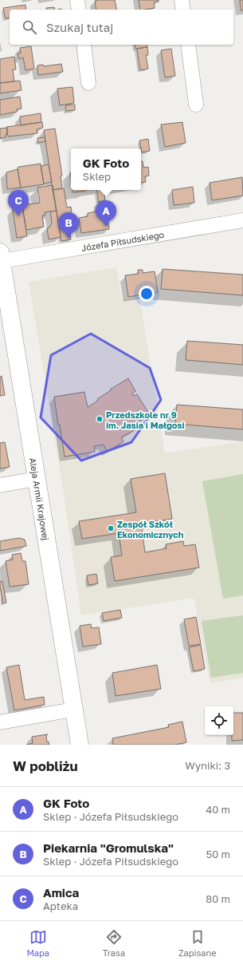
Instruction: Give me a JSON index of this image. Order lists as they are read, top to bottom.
{
  "streets": {
    "street": ["Józefa Piłsudskiego", "Aleja Armii Krajowej"]
  },
  "crossings": [
    ["Józefa Piłsudskiego", "Aleja Armii Krajowej"]
  ],
  "places": ["Przedszkole nr 9 im. Jasia i Małgosi", "Zespół Szkół Ekonomicznych"],
  "page": {
    "search": "Szukaj tutaj",
    "popup": ["GK Foto", "Sklep"],
    "pins": ["C", "A", "B"],
    "heading": ["W pobliżu", "Wyniki: 3"],
    "list": [
      {
        "mark": "A",
        "name": "GK Foto",
        "note": "Sklep · Józefa Piłsudskiego",
        "value": "40 m"
      },
      {
        "mark": "B",
        "name": "Piekarnia \"Gromulska\"",
        "note": "Sklep · Józefa Piłsudskiego",
        "value": "50 m"
      },
      {
        "mark": "C",
        "name": "Amica",
        "note": "Apteka",
        "value": "80 m"
      }
    ],
    "nav": ["Mapa", "Trasa", "Zapisane"]
  }
}
